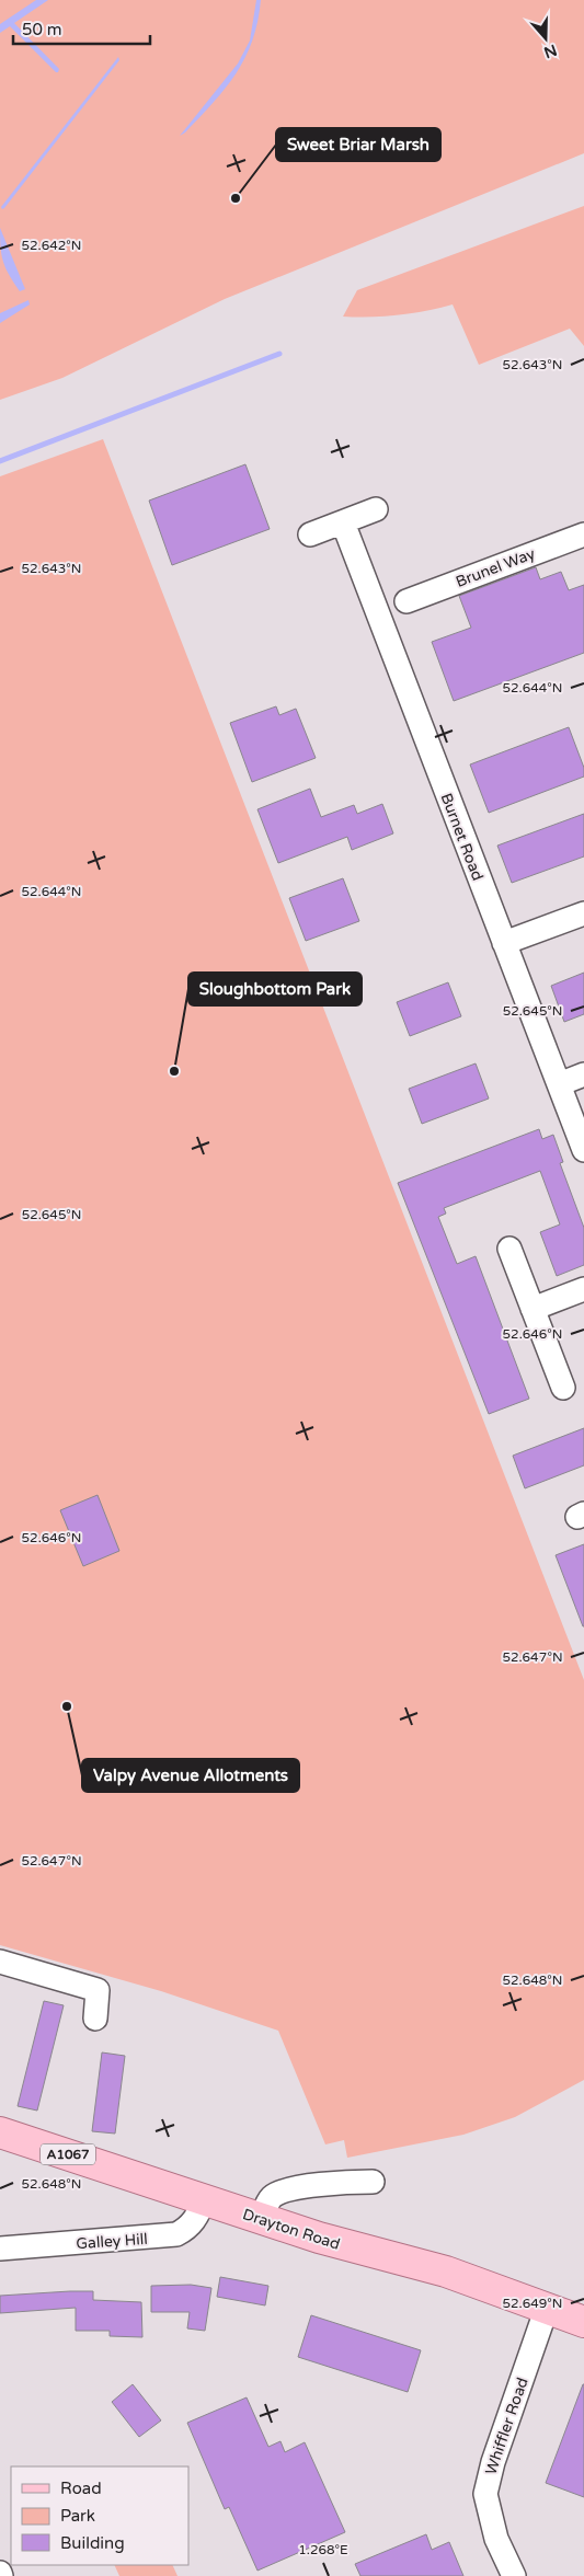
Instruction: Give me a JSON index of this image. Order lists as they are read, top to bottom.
{
  "streets": {
    "main road": ["A1067", "Drayton Road"],
    "street": [
      "Brunel Way",
      "Burnet Road",
      "Galley Hill",
      "Whiffler Road"
    ]
  },
  "crossings": [
    ["Drayton Road", "Galley Hill"],
    ["Drayton Road", "Whiffler Road"]
  ],
  "places": ["Sweet Briar Marsh", "Sloughbottom Park", "Valpy Avenue Allotments"],
  "legend": ["Road", "Park", "Building"],
  "scale_bar": "50 m",
  "north": "bottom",
  "coordinates": [
    "52.642°N",
    "52.643°N",
    "52.644°N",
    "52.645°N",
    "52.646°N",
    "52.647°N",
    "52.648°N",
    "52.649°N",
    "1.268°E"
  ]
}
